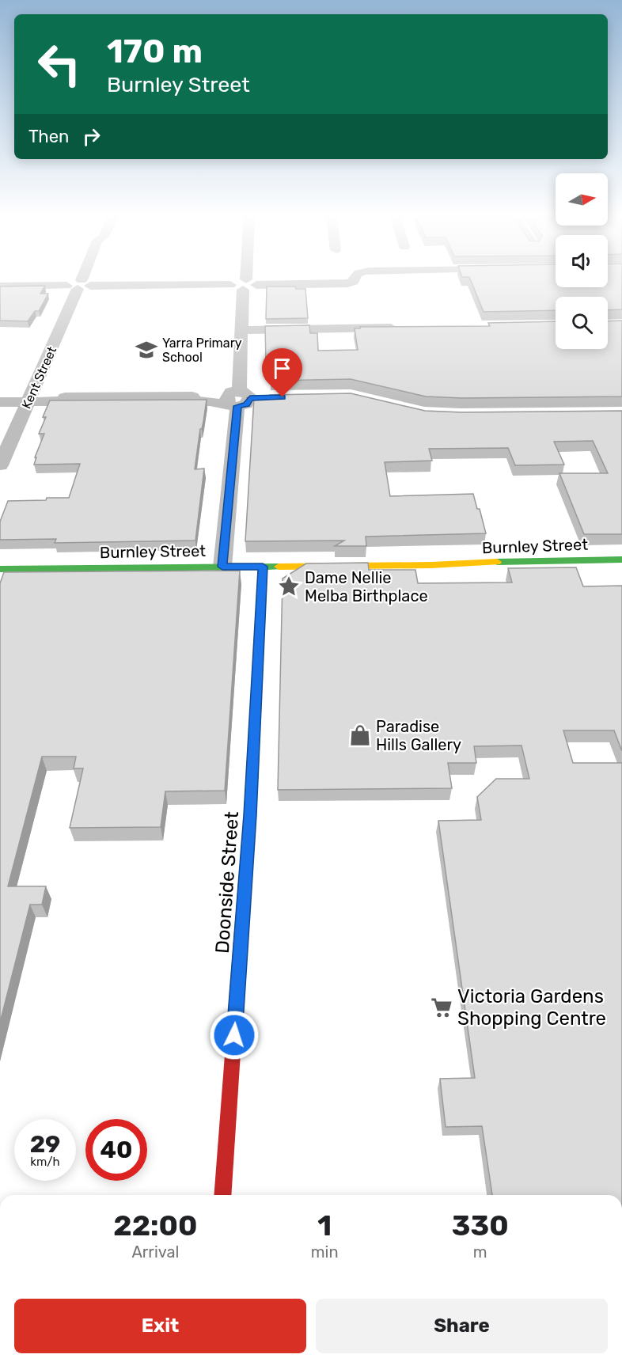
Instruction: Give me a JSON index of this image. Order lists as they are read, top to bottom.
{
  "streets": {
    "main road": ["Burnley Street", "Doonside Street"],
    "street": ["Kent Street"]
  },
  "crossings": [
    ["Burnley Street", "Doonside Street"]
  ],
  "places": {
    "school or university": ["Yarra Primary School"],
    "place": ["Dame Nellie Melba Birthplace"],
    "shop": ["Paradise Hills Gallery"],
    "supermarket": ["Victoria Gardens Shopping Centre"]
  },
  "north": "right",
  "page": {
    "turn": ["170 m", "Burnley Street"],
    "then": "Then",
    "speed": "29 km/h",
    "limit": "40",
    "eta": [
      "22:00",
      "Arrival",
      "1",
      "min",
      "330",
      "m"
    ],
    "buttons": ["Exit", "Share"]
  }
}
